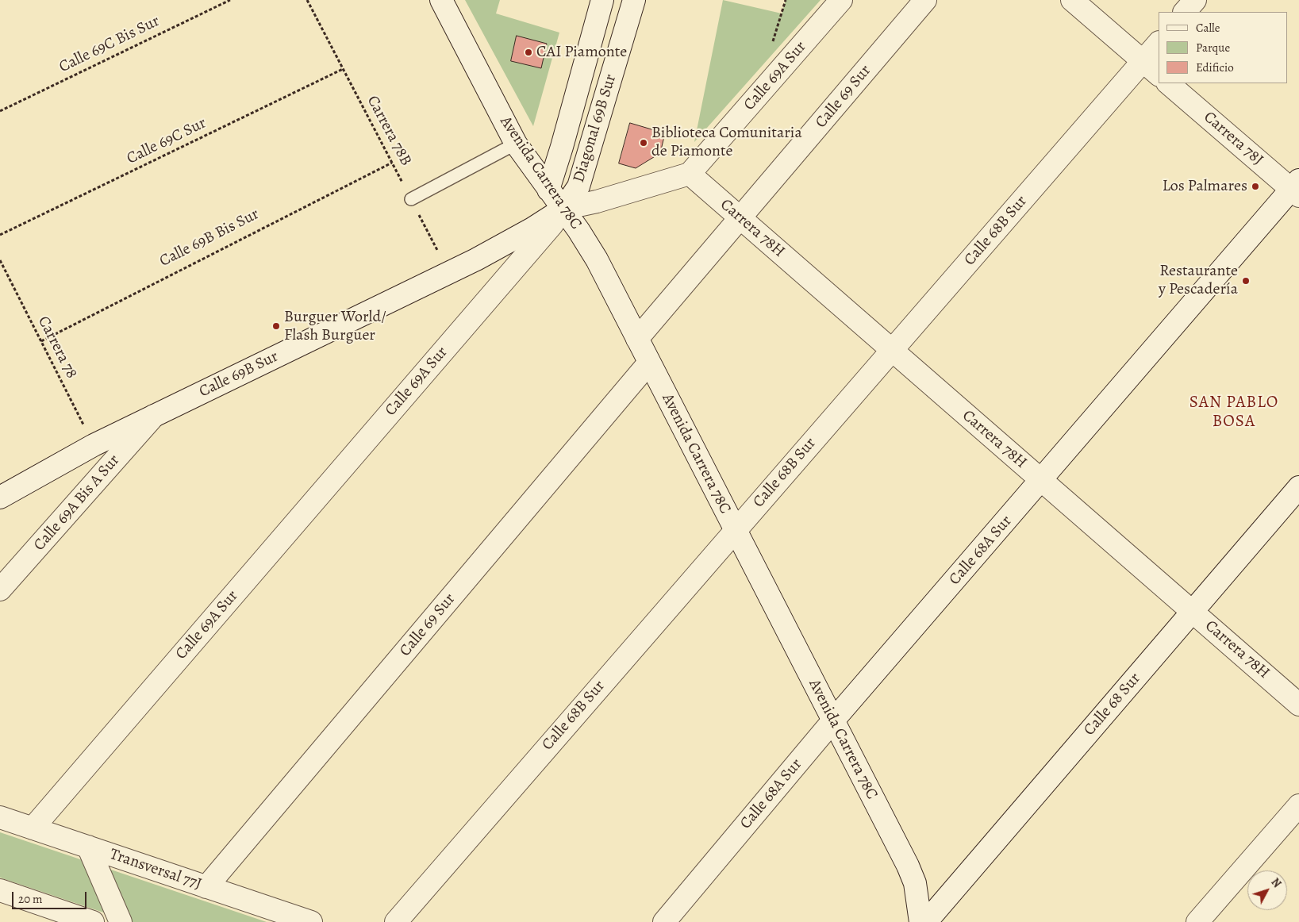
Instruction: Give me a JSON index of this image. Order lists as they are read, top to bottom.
{
  "streets": {
    "street": [
      "Calle 69A Sur",
      "Calle 69 Sur",
      "Diagonal 69B Sur",
      "Carrera 78J",
      "Avenida Carrera 78C",
      "Carrera 78H",
      "Calle 68B Sur",
      "Calle 69B Sur",
      "Calle 69A Bis A Sur",
      "Calle 68A Sur",
      "Calle 68 Sur",
      "Transversal 77J"
    ],
    "path": [
      "Calle 69C Bis Sur",
      "Carrera 78B",
      "Calle 69C Sur",
      "Calle 69B Bis Sur",
      "Carrera 78"
    ]
  },
  "crossings": [
    ["Calle 69A Sur", "Diagonal 69B Sur"],
    ["Calle 69A Sur", "Avenida Carrera 78C"],
    ["Calle 69A Sur", "Carrera 78H"],
    ["Calle 69A Sur", "Calle 69B Sur"],
    ["Calle 69A Sur", "Transversal 77J"],
    ["Calle 69 Sur", "Avenida Carrera 78C"],
    ["Calle 69 Sur", "Carrera 78H"],
    ["Calle 69 Sur", "Transversal 77J"],
    ["Diagonal 69B Sur", "Avenida Carrera 78C"],
    ["Diagonal 69B Sur", "Calle 69B Sur"],
    ["Carrera 78B", "Calle 69C Sur"],
    ["Carrera 78B", "Calle 69B Bis Sur"],
    ["Carrera 78B", "Calle 69B Sur"],
    ["Carrera 78J", "Calle 68A Sur"],
    ["Avenida Carrera 78C", "Calle 68B Sur"],
    ["Avenida Carrera 78C", "Calle 69B Sur"],
    ["Avenida Carrera 78C", "Calle 68A Sur"],
    ["Carrera 78H", "Calle 68B Sur"],
    ["Carrera 78H", "Calle 68A Sur"],
    ["Carrera 78H", "Calle 68 Sur"],
    ["Calle 69B Bis Sur", "Carrera 78"],
    ["Carrera 78", "Calle 69B Sur"],
    ["Calle 69B Sur", "Calle 69A Bis A Sur"]
  ],
  "districts": ["SAN PABLO BOSA"],
  "places": [
    "CAI Piamonte",
    "Biblioteca Comunitaria de Piamonte",
    "Los Palmares",
    "Restaurante y Pescadería",
    "Burguer World/ Flash Burguer"
  ],
  "legend": ["Calle", "Parque", "Edificio"],
  "scale_bar": "20 m",
  "north": "top right"
}
